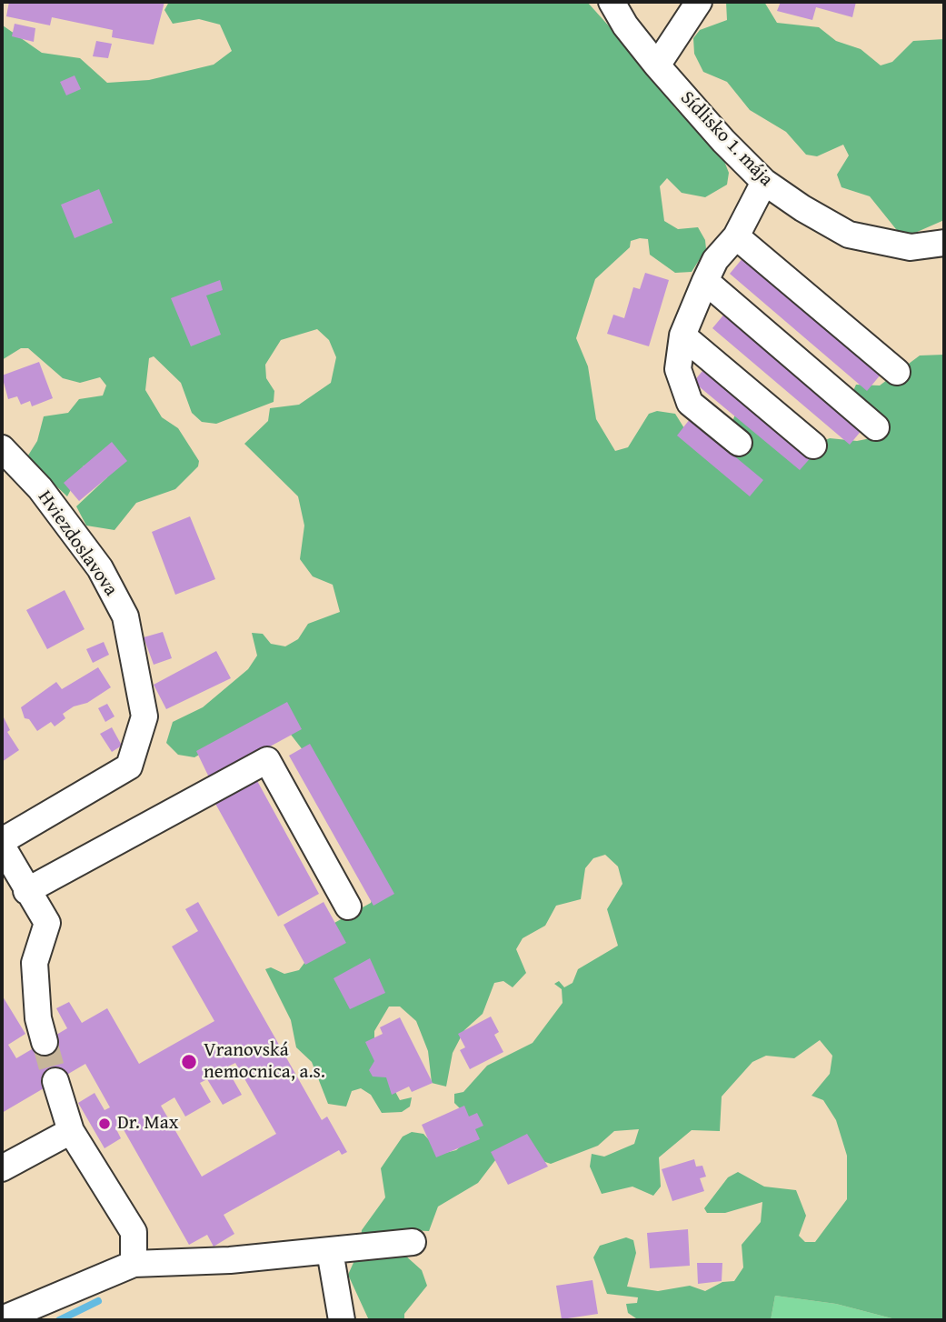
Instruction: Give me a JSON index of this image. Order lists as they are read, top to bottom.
{
  "streets": {
    "street": ["Sídlisko 1. mája", "Hviezdoslavova"]
  },
  "places": ["Vranovská nemocnica, a.s.", "Dr. Max"]
}
